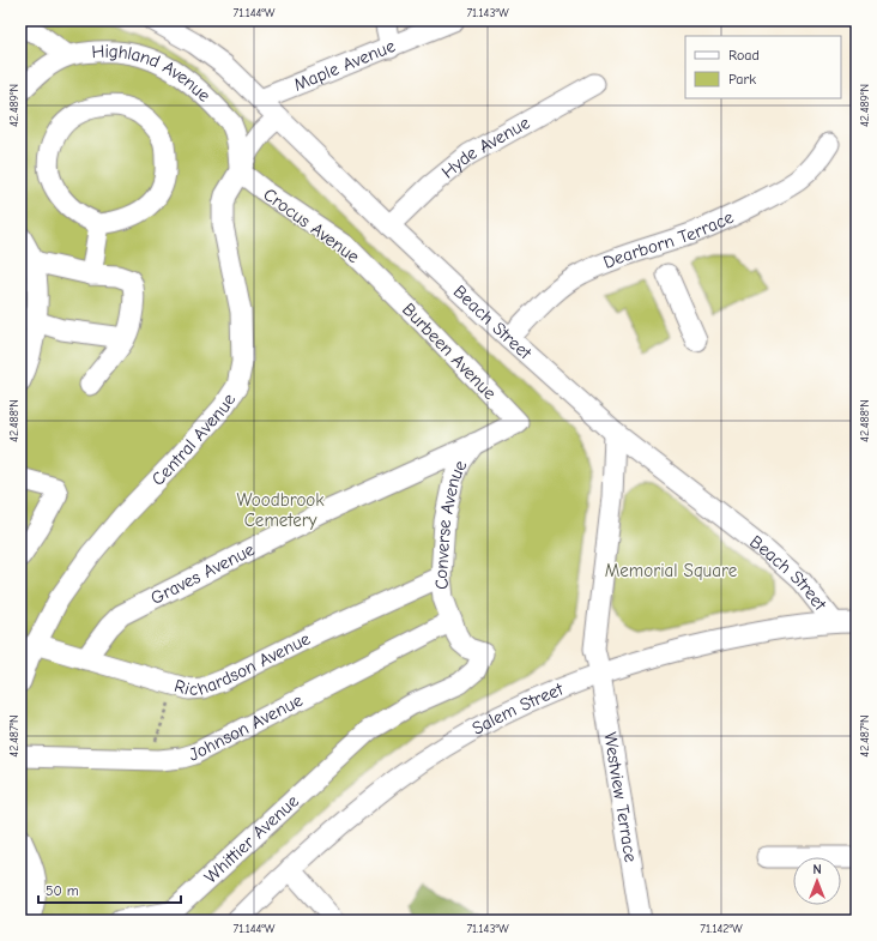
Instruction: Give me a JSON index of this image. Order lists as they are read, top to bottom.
{
  "streets": {
    "street": [
      "Maple Avenue",
      "Highland Avenue",
      "Hyde Avenue",
      "Crocus Avenue",
      "Dearborn Terrace",
      "Beach Street",
      "Burbeen Avenue",
      "Central Avenue",
      "Converse Avenue",
      "Graves Avenue",
      "Richardson Avenue",
      "Salem Street",
      "Johnson Avenue",
      "Westview Terrace",
      "Whittier Avenue"
    ]
  },
  "crossings": [
    ["Maple Avenue", "Beach Street"],
    ["Highland Avenue", "Crocus Avenue"],
    ["Highland Avenue", "Central Avenue"],
    ["Hyde Avenue", "Beach Street"],
    ["Crocus Avenue", "Burbeen Avenue"],
    ["Crocus Avenue", "Central Avenue"],
    ["Dearborn Terrace", "Beach Street"],
    ["Beach Street", "Central Avenue"],
    ["Beach Street", "Salem Street"],
    ["Beach Street", "Westview Terrace"],
    ["Burbeen Avenue", "Graves Avenue"],
    ["Central Avenue", "Richardson Avenue"],
    ["Converse Avenue", "Graves Avenue"],
    ["Converse Avenue", "Richardson Avenue"],
    ["Converse Avenue", "Johnson Avenue"],
    ["Converse Avenue", "Whittier Avenue"],
    ["Graves Avenue", "Richardson Avenue"],
    ["Salem Street", "Westview Terrace"]
  ],
  "parks": ["Woodbrook Cemetery", "Memorial Square"],
  "legend": ["Road", "Park"],
  "scale_bar": "50 m",
  "north": "top",
  "coordinates": [
    "71.144°W",
    "71.143°W",
    "42.489°N",
    "42.488°N",
    "42.487°N",
    "71.142°W"
  ]
}
